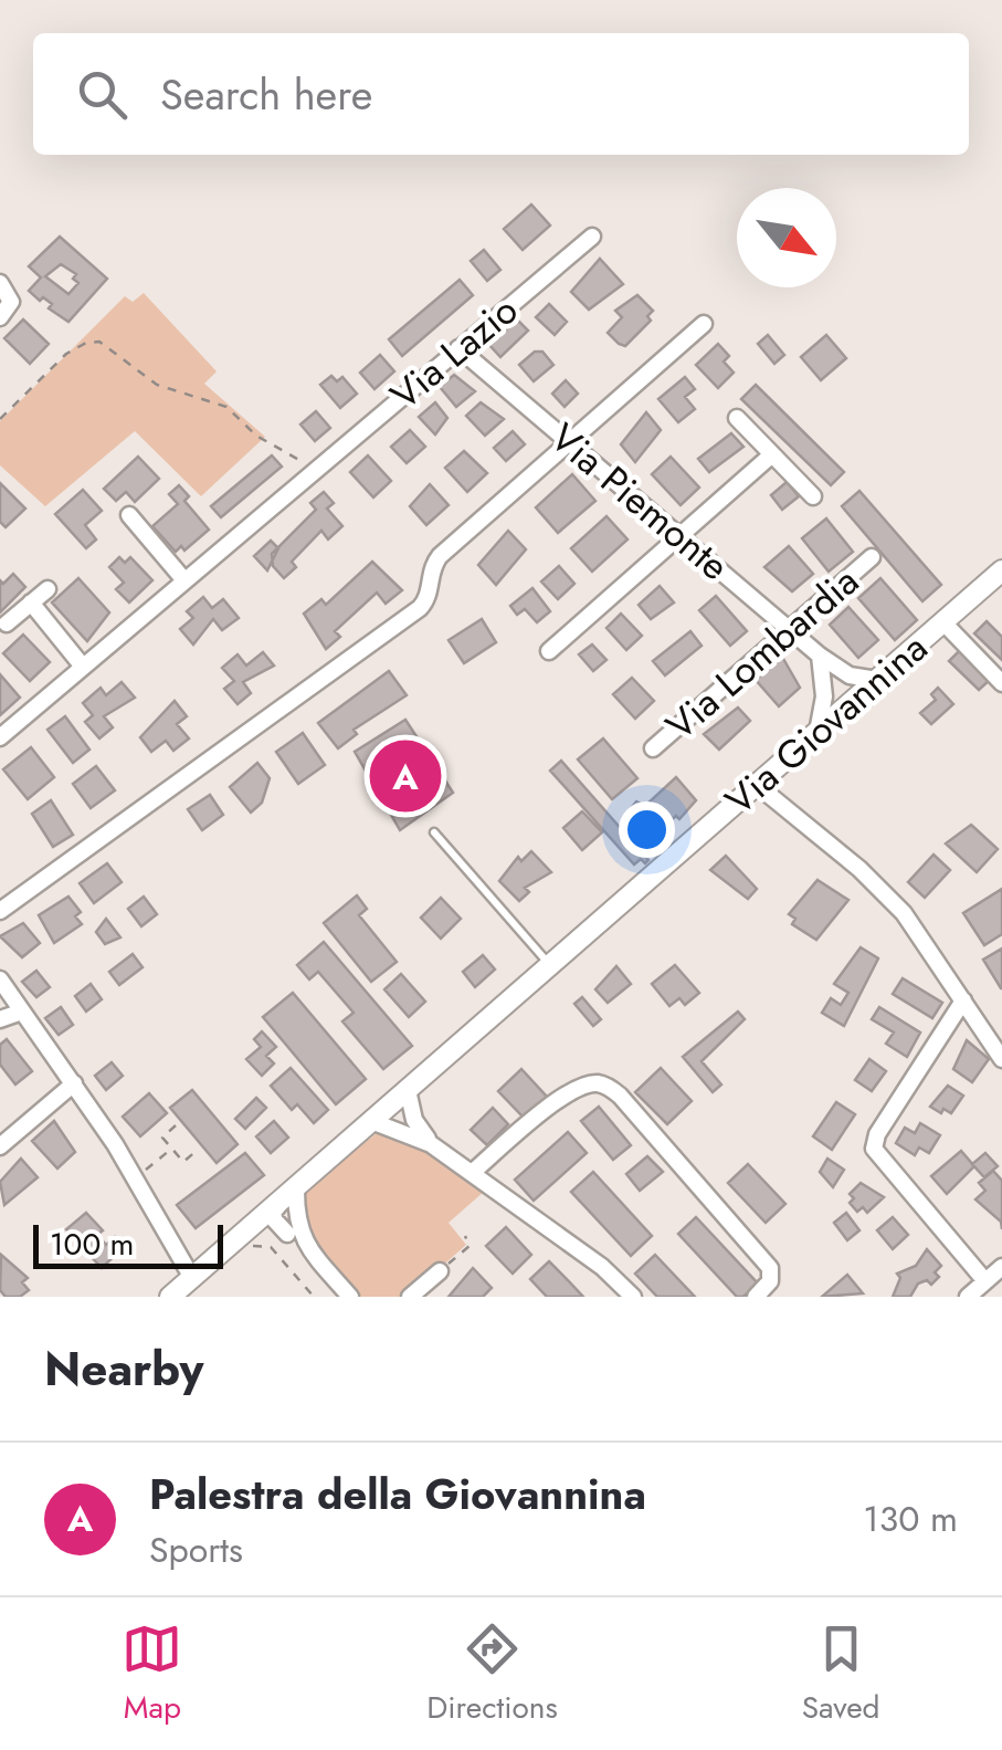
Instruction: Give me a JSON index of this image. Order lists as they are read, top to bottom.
{
  "streets": {
    "street": [
      "Via Lazio",
      "Via Piemonte",
      "Via Lombardia",
      "Via Giovannina"
    ]
  },
  "crossings": [
    ["Via Lazio", "Via Piemonte"],
    ["Via Piemonte", "Via Lombardia"],
    ["Via Piemonte", "Via Giovannina"]
  ],
  "scale_bar": "100 m",
  "north": "bottom right",
  "page": {
    "search": "Search here",
    "pins": "A",
    "scale": "100 m",
    "heading": "Nearby",
    "list": [
      {
        "mark": "A",
        "name": "Palestra della Giovannina",
        "note": "Sports",
        "value": "130 m"
      }
    ],
    "nav": ["Map", "Directions", "Saved"]
  }
}
